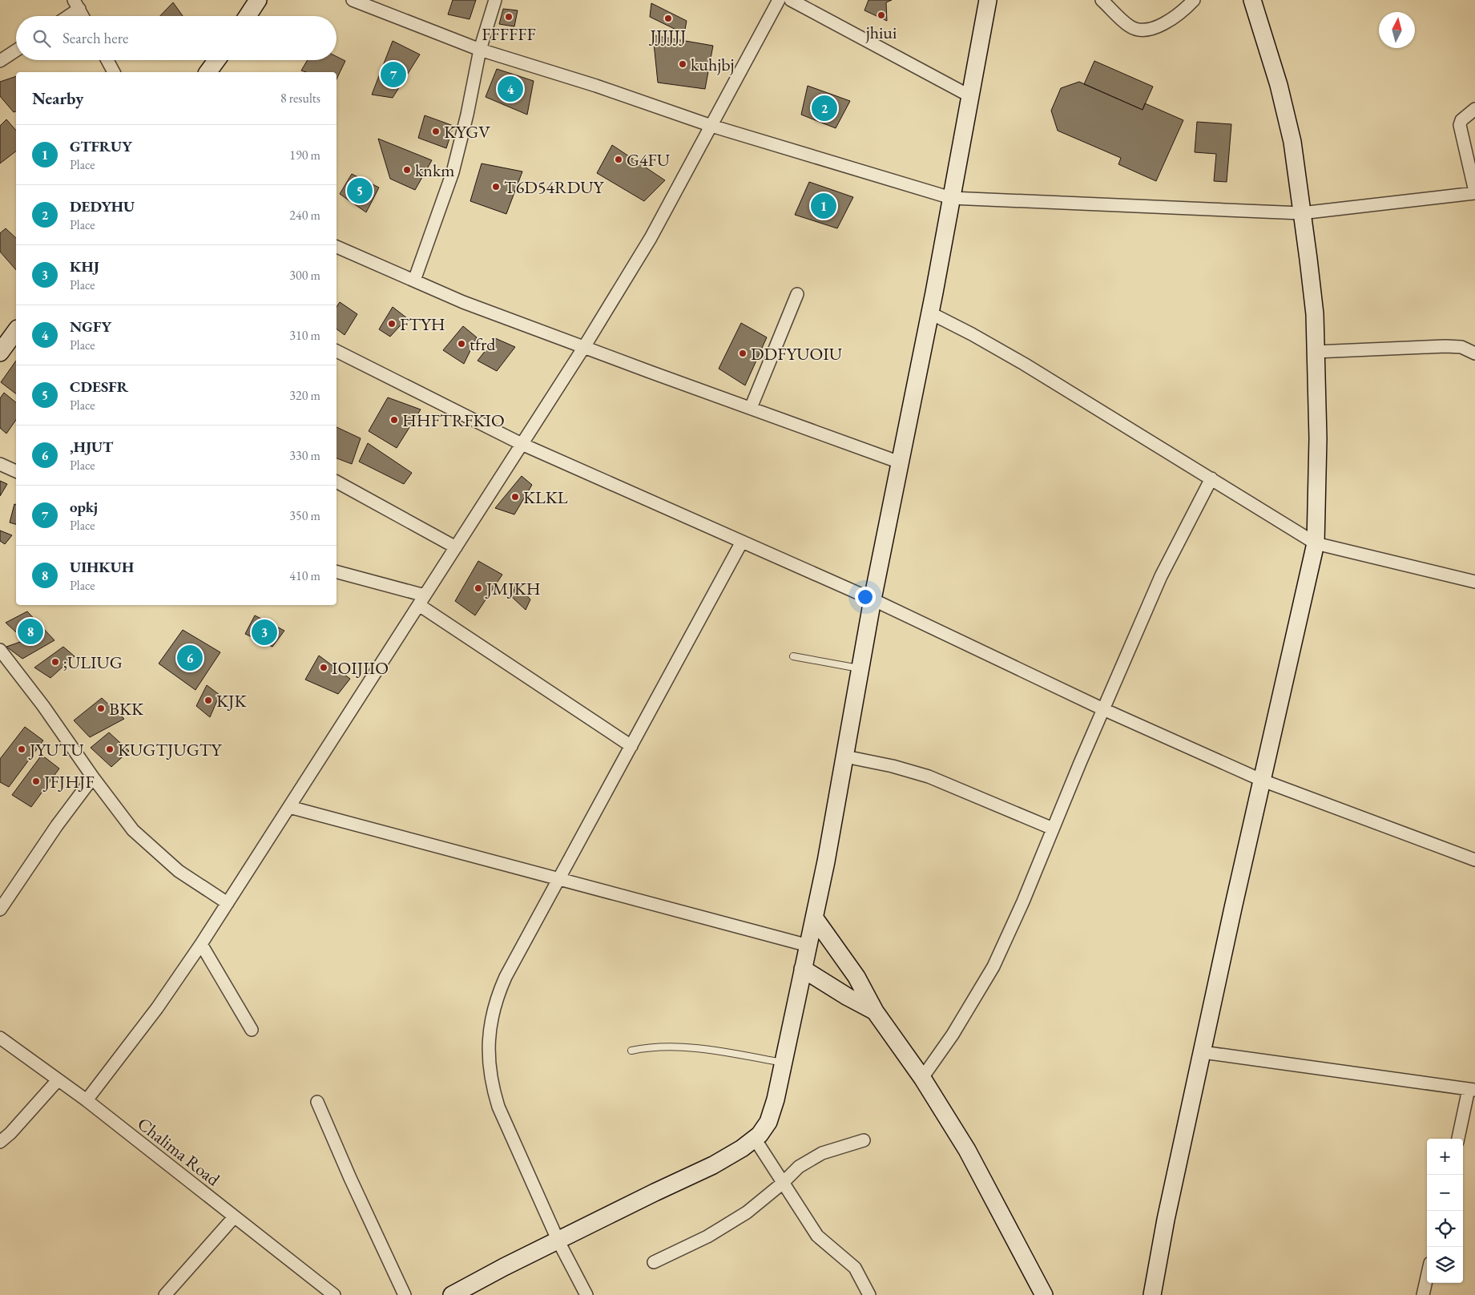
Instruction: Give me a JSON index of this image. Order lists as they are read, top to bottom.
{
  "streets": {
    "street": ["Chalima Road"]
  },
  "places": [
    "jhiui",
    "FFFFFF",
    "JJJJJJ",
    "kuhjbj",
    "KYGV",
    "G4FU",
    "knkm",
    "T6D54RDUY",
    "FTYH",
    "tfrd",
    "DDFYUOIU",
    "HHFTRFKIO",
    "KLKL",
    "JMJKH",
    ";ULIUG",
    "IOIJIIO",
    "KJK",
    "BKK",
    "JYUTU",
    "KUGTJUGTY",
    "JFJHJF"
  ],
  "north": "top",
  "page": {
    "search": "Search here",
    "pins": [
      "7",
      "4",
      "2",
      "5",
      "1",
      "8",
      "3",
      "6"
    ],
    "heading": ["Nearby", "8 results"],
    "list": [
      {
        "mark": "1",
        "name": "GTFRUY",
        "note": "Place",
        "value": "190 m"
      },
      {
        "mark": "2",
        "name": "DEDYHU",
        "note": "Place",
        "value": "240 m"
      },
      {
        "mark": "3",
        "name": "KHJ",
        "note": "Place",
        "value": "300 m"
      },
      {
        "mark": "4",
        "name": "NGFY",
        "note": "Place",
        "value": "310 m"
      },
      {
        "mark": "5",
        "name": "CDESFR",
        "note": "Place",
        "value": "320 m"
      },
      {
        "mark": "6",
        "name": ",HJUT",
        "note": "Place",
        "value": "330 m"
      },
      {
        "mark": "7",
        "name": "opkj",
        "note": "Place",
        "value": "350 m"
      },
      {
        "mark": "8",
        "name": "UIHKUH",
        "note": "Place",
        "value": "410 m"
      }
    ],
    "map_buttons": ["+", "−"]
  }
}
